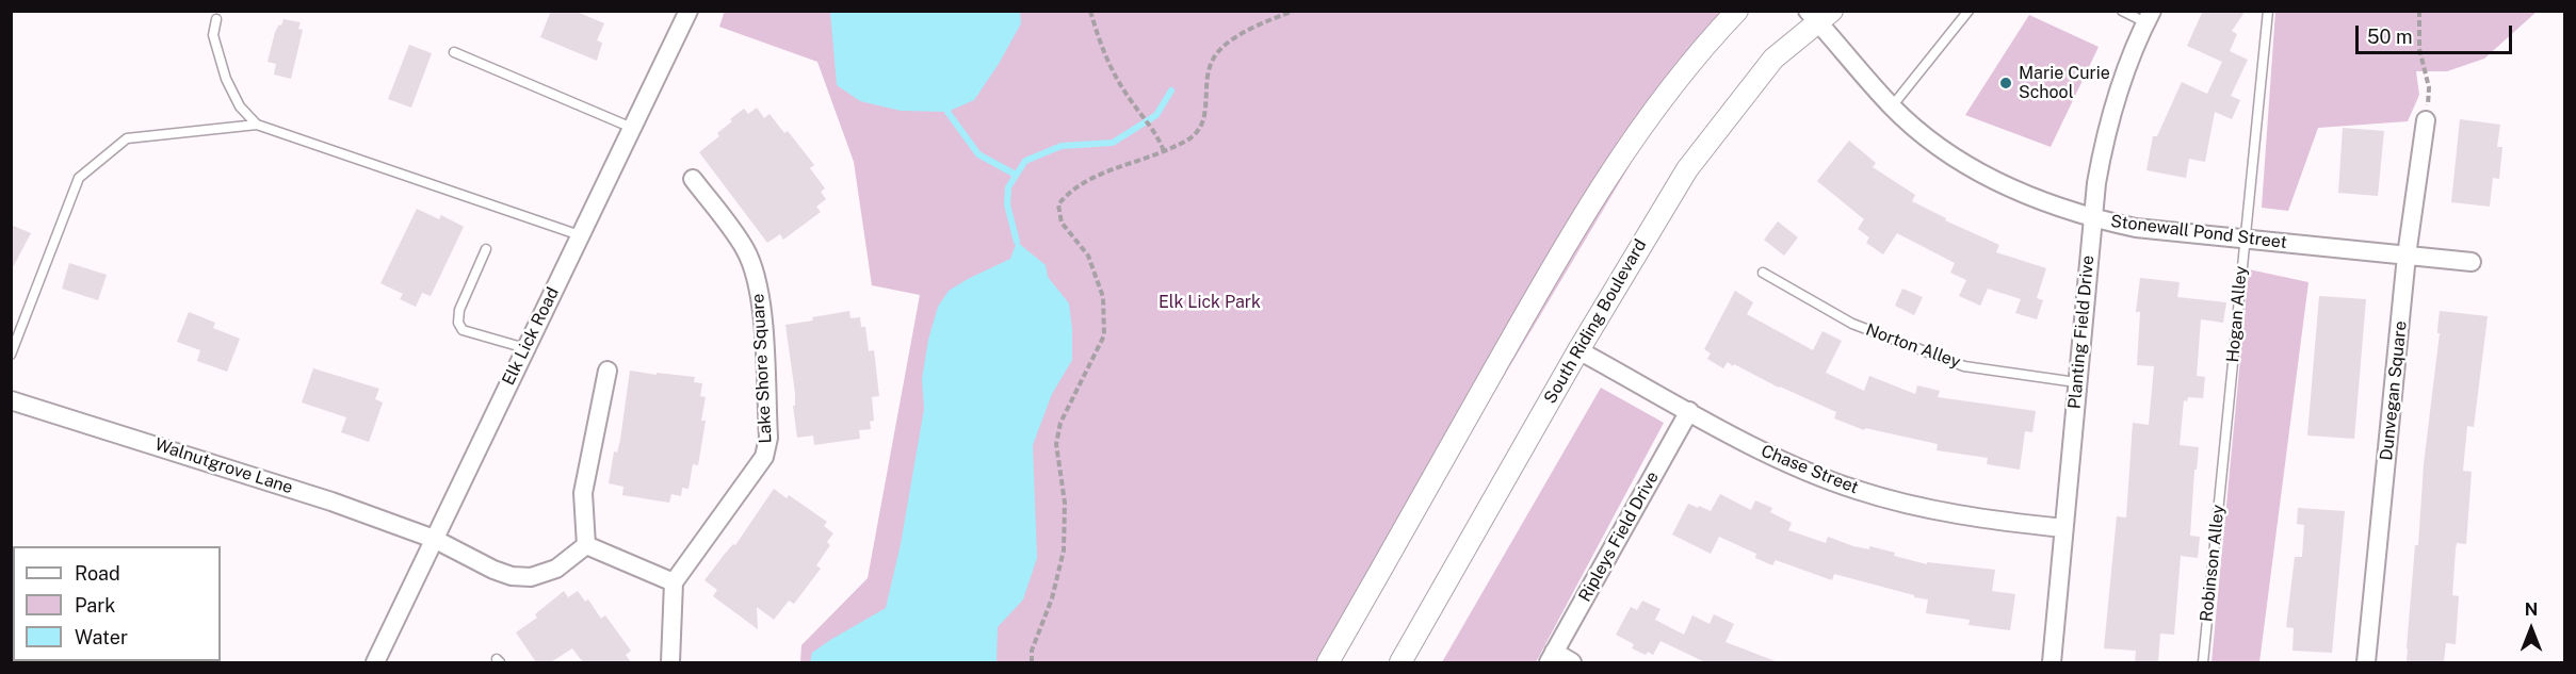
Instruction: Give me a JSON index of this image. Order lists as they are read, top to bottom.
{
  "streets": {
    "street": [
      "Stonewall Pond Street",
      "South Riding Boulevard",
      "Planting Field Drive",
      "Elk Lick Road",
      "Lake Shore Square",
      "Dunvegan Square",
      "Walnutgrove Lane",
      "Chase Street",
      "Ripleys Field Drive"
    ],
    "lane": ["Hogan Alley", "Norton Alley", "Robinson Alley"]
  },
  "crossings": [
    ["Stonewall Pond Street", "Hogan Alley"],
    ["Stonewall Pond Street", "South Riding Boulevard"],
    ["Stonewall Pond Street", "Planting Field Drive"],
    ["Stonewall Pond Street", "Dunvegan Square"],
    ["Hogan Alley", "Robinson Alley"],
    ["South Riding Boulevard", "Chase Street"],
    ["Planting Field Drive", "Norton Alley"],
    ["Planting Field Drive", "Chase Street"],
    ["Elk Lick Road", "Walnutgrove Lane"],
    ["Chase Street", "Ripleys Field Drive"]
  ],
  "parks": ["Elk Lick Park"],
  "places": ["Marie Curie School"],
  "legend": ["Road", "Park", "Water"],
  "scale_bar": "50 m",
  "north": "top"
}
